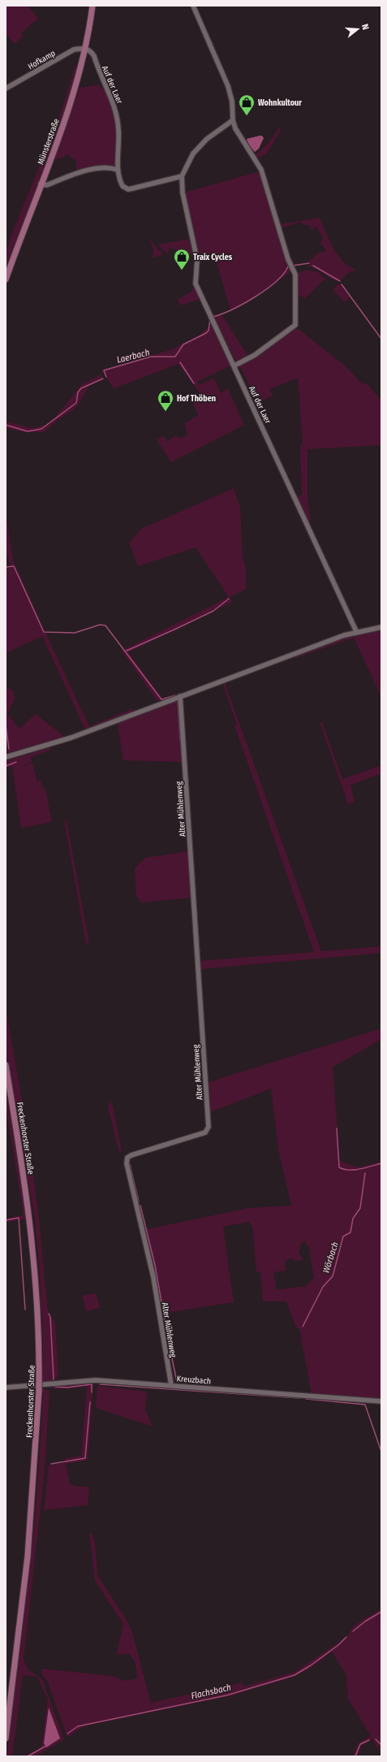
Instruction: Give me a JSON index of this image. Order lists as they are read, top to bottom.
{
  "streets": {
    "main road": ["Münsterstraße", "Freckenhorster Straße"],
    "street": [
      "Hofkamp",
      "Auf der Laer",
      "Alter Mühlenweg",
      "Kreuzbach"
    ]
  },
  "crossings": [
    ["Hofkamp", "Auf der Laer"],
    ["Hofkamp", "Münsterstraße"],
    ["Auf der Laer", "Münsterstraße"],
    ["Alter Mühlenweg", "Kreuzbach"]
  ],
  "water": ["Laerbach", "Wörbach", "Flachsbach"],
  "places": {
    "shop": ["Wohnkultour", "Traix Cycles", "Hof Thöben"]
  },
  "north": "right"
}
